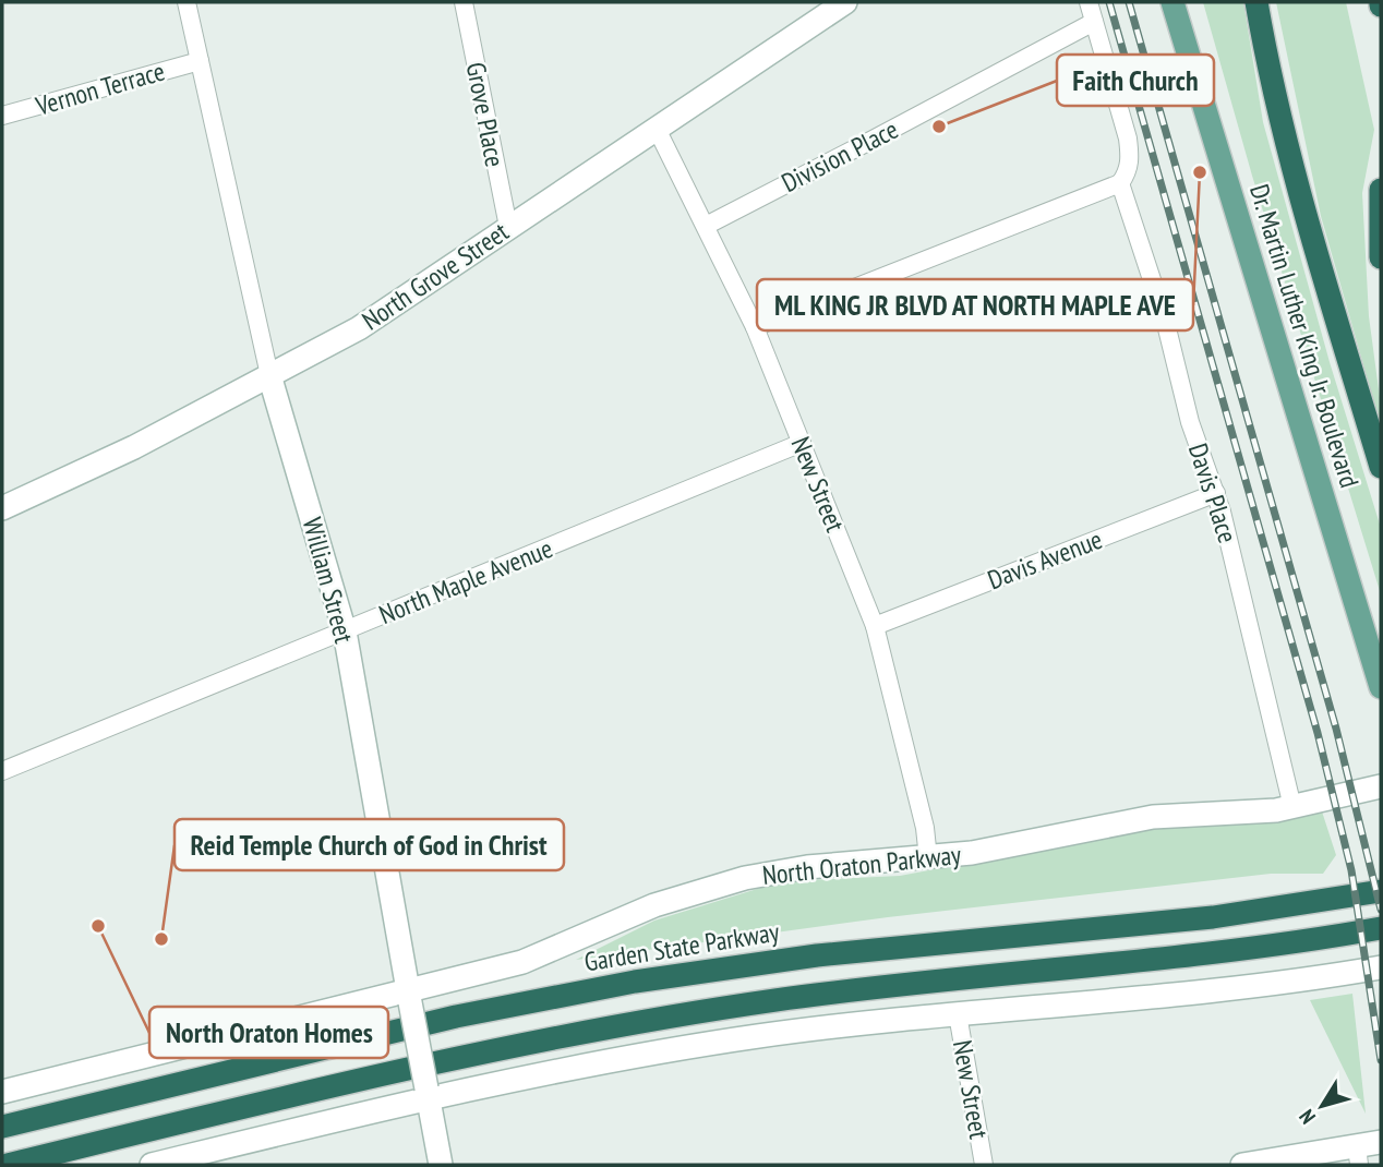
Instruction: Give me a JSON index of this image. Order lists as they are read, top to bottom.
{
  "streets": {
    "highway": ["Garden State Parkway"],
    "main road": [
      "North Grove Street",
      "Dr. Martin Luther King Jr. Boulevard",
      "William Street",
      "North Oraton Parkway"
    ],
    "street": [
      "Vernon Terrace",
      "Grove Place",
      "Division Place",
      "New Street",
      "Davis Place",
      "Davis Avenue",
      "North Maple Avenue"
    ]
  },
  "crossings": [
    ["Vernon Terrace", "William Street"],
    ["Grove Place", "North Grove Street"],
    ["Division Place", "New Street"],
    ["North Grove Street", "New Street"],
    ["North Grove Street", "William Street"],
    ["New Street", "Davis Avenue"],
    ["New Street", "North Maple Avenue"],
    ["New Street", "North Oraton Parkway"],
    ["Davis Place", "Davis Avenue"],
    ["Davis Place", "North Oraton Parkway"],
    ["William Street", "North Maple Avenue"],
    ["William Street", "North Oraton Parkway"]
  ],
  "places": [
    "Faith Church",
    "ML KING JR BLVD AT NORTH MAPLE AVE",
    "North Oraton Homes",
    "Reid Temple Church of God in Christ"
  ],
  "north": "bottom left"
}
